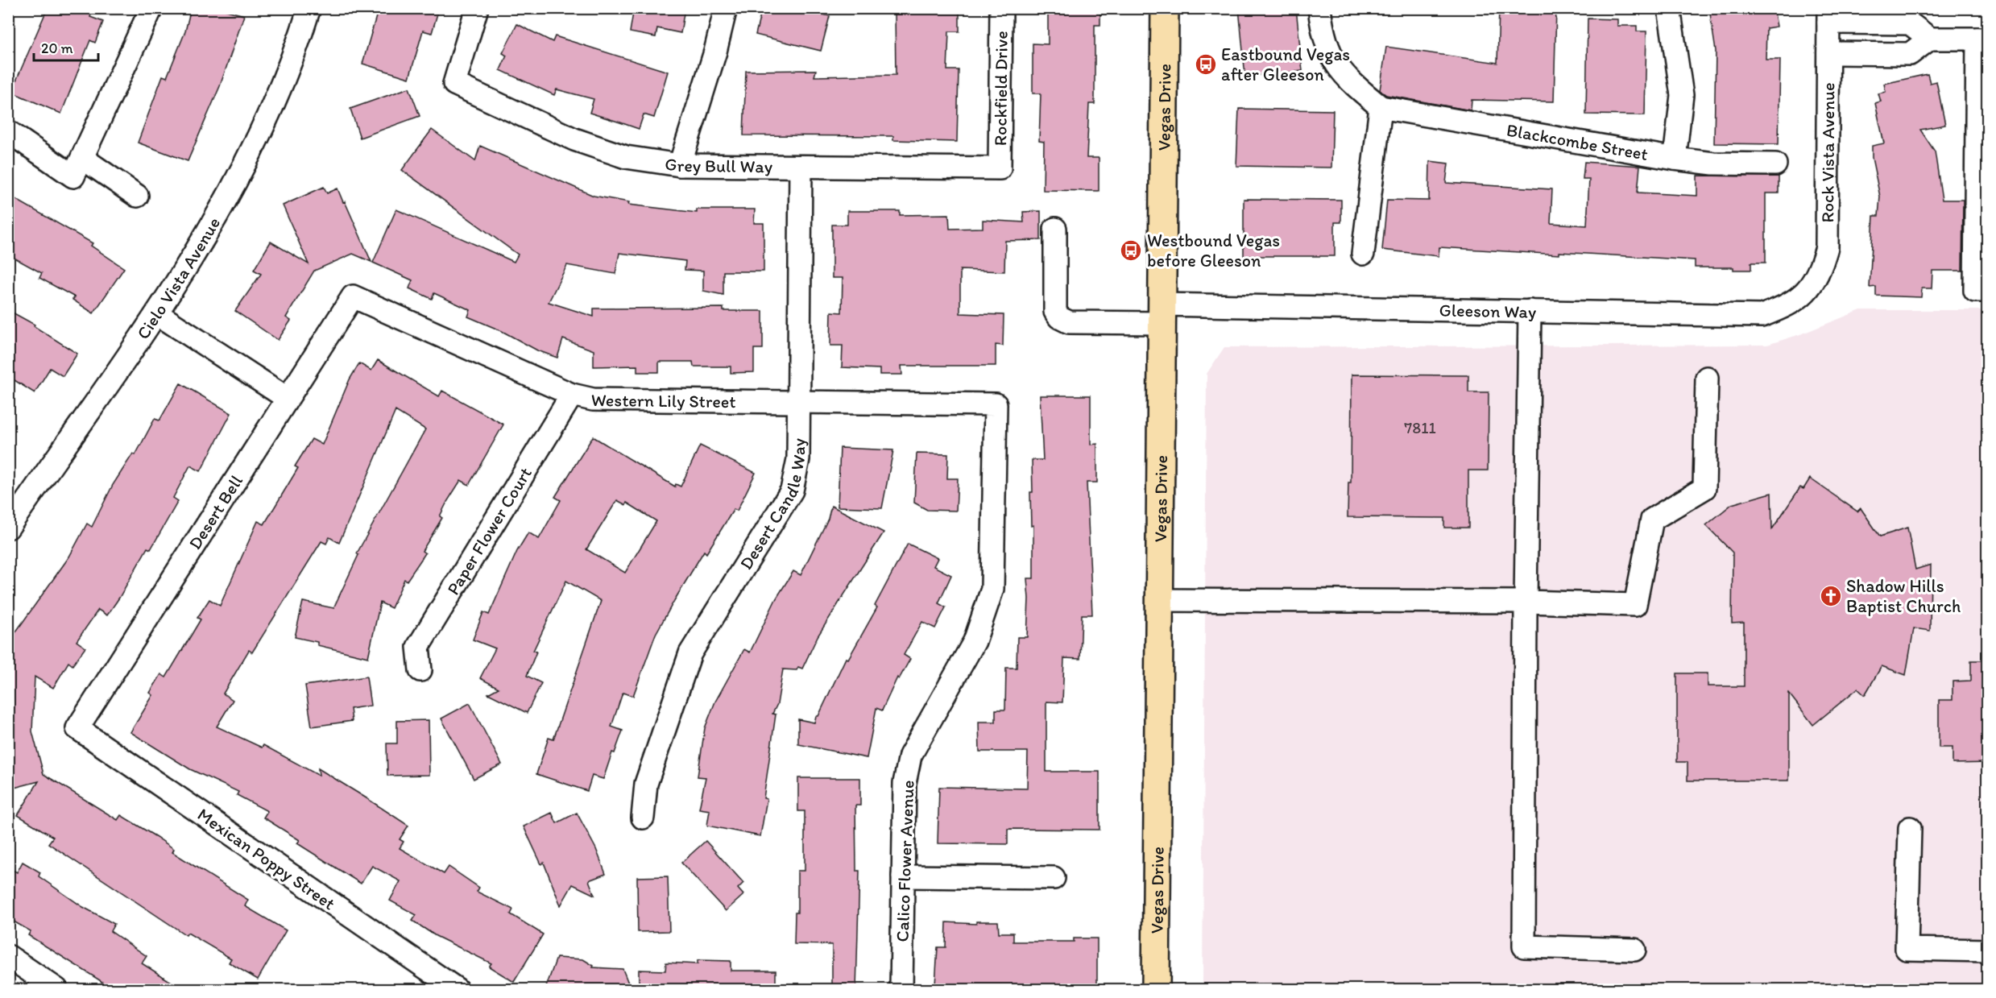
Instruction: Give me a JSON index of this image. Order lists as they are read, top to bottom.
{
  "streets": {
    "main road": ["Vegas Drive"],
    "street": [
      "Rockfield Drive",
      "Blackcombe Street",
      "Rock Vista Avenue",
      "Grey Bull Way",
      "Cielo Vista Avenue",
      "Gleeson Way",
      "Western Lily Street",
      "Desert Candle Way",
      "Desert Bell",
      "Paper Flower Court",
      "Mexican Poppy Street",
      "Calico Flower Avenue"
    ]
  },
  "crossings": [
    ["Rockfield Drive", "Grey Bull Way"],
    ["Vegas Drive", "Gleeson Way"],
    ["Rock Vista Avenue", "Gleeson Way"],
    ["Grey Bull Way", "Desert Candle Way"],
    ["Western Lily Street", "Desert Candle Way"],
    ["Western Lily Street", "Desert Bell"],
    ["Western Lily Street", "Paper Flower Court"],
    ["Western Lily Street", "Calico Flower Avenue"],
    ["Desert Bell", "Mexican Poppy Street"]
  ],
  "places": {
    "bus stop": ["Eastbound Vegas after Gleeson", "Westbound Vegas before Gleeson"],
    "church": ["Shadow Hills Baptist Church"]
  },
  "house_numbers": ["7811"],
  "scale_bar": "20 m"
}
